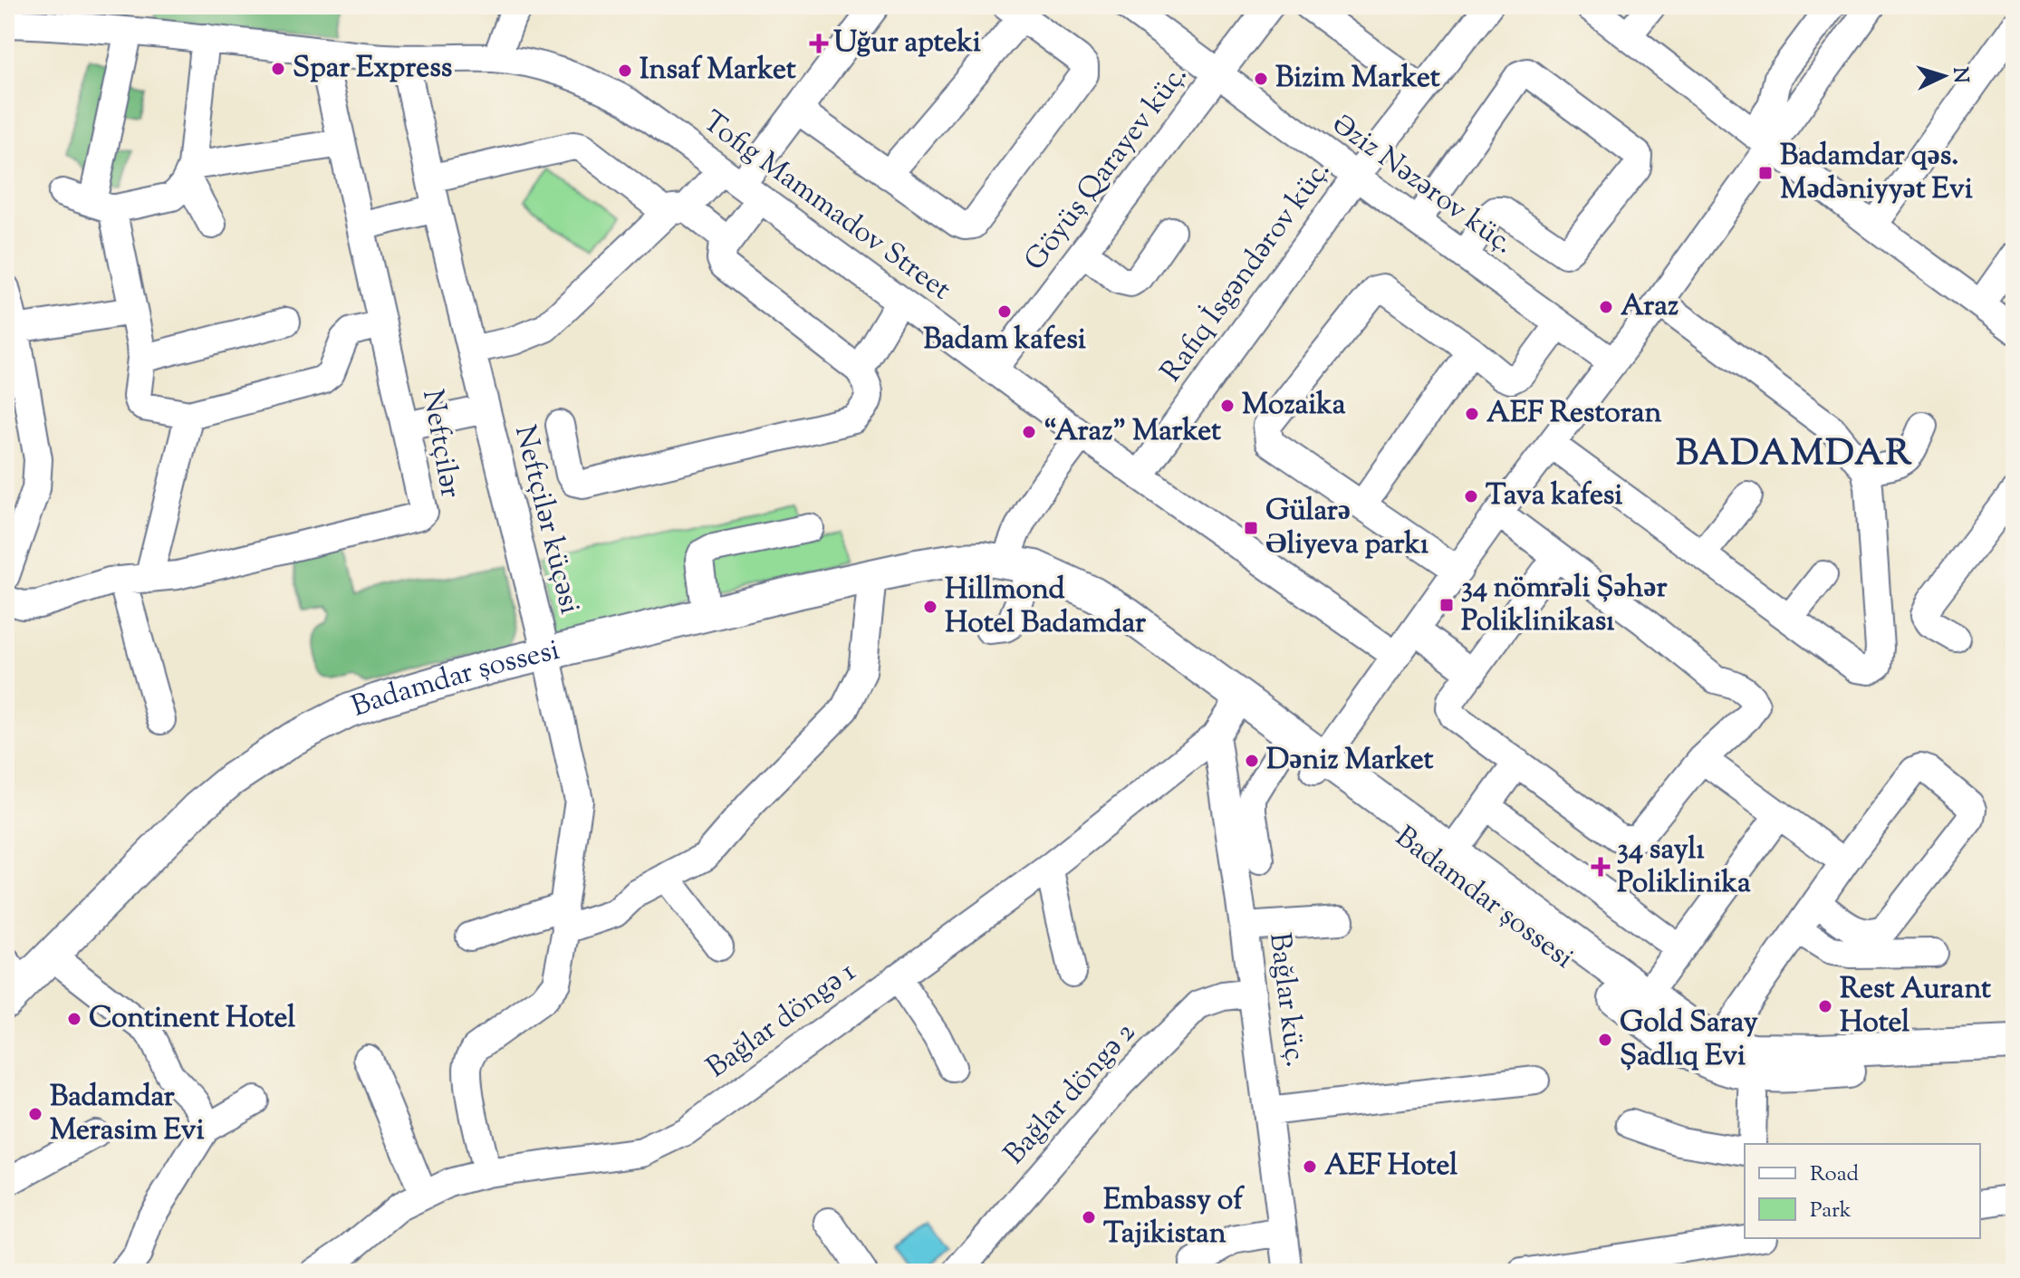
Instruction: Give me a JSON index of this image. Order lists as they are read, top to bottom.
{
  "streets": {
    "main road": ["Badamdar şossesi"],
    "street": [
      "Göyüş Qarayev küç.",
      "Əziz Nəzərov küç.",
      "Tofig Mammadov Street",
      "Rafiq İsgəndərov küç.",
      "Neftçilər",
      "Neftçilər küçəsi",
      "Bağlar küç.",
      "Bağlar döngə 1",
      "Bağlar döngə 2"
    ]
  },
  "crossings": [
    ["Göyüş Qarayev küç.", "Əziz Nəzərov küç."],
    ["Göyüş Qarayev küç.", "Tofig Mammadov Street"],
    ["Əziz Nəzərov küç.", "Rafiq İsgəndərov küç."],
    ["Tofig Mammadov Street", "Rafiq İsgəndərov küç."],
    ["Tofig Mammadov Street", "Neftçilər"],
    ["Tofig Mammadov Street", "Neftçilər küçəsi"],
    ["Neftçilər küçəsi", "Badamdar şossesi"],
    ["Neftçilər küçəsi", "Bağlar döngə 1"],
    ["Badamdar şossesi", "Bağlar küç."],
    ["Badamdar şossesi", "Bağlar döngə 1"],
    ["Bağlar küç.", "Bağlar döngə 1"],
    ["Bağlar küç.", "Bağlar döngə 2"]
  ],
  "districts": ["BADAMDAR"],
  "places": {
    "health": ["Uğur apteki", "34 saylı Poliklinika"],
    "other": [
      "Spar Express",
      "Insaf Market",
      "Bizim Market",
      "Araz",
      "Badam kafesi",
      "Mozaika",
      "AEF Restoran",
      "“Araz” Market",
      "Tava kafesi",
      "Hillmond Hotel Badamdar",
      "Dəniz Market",
      "Rest Aurant Hotel",
      "Continent Hotel",
      "Gold Saray Şadlıq Evi",
      "Badamdar Merasim Evi",
      "AEF Hotel",
      "Embassy of Tajikistan"
    ],
    "transit": ["Badamdar qəs. Mədəniyyət Evi", "Gülarə Əliyeva parkı", "34 nömrəli Şəhər Poliklinikası"]
  },
  "legend": ["Road", "Park"],
  "north": "right"
}
